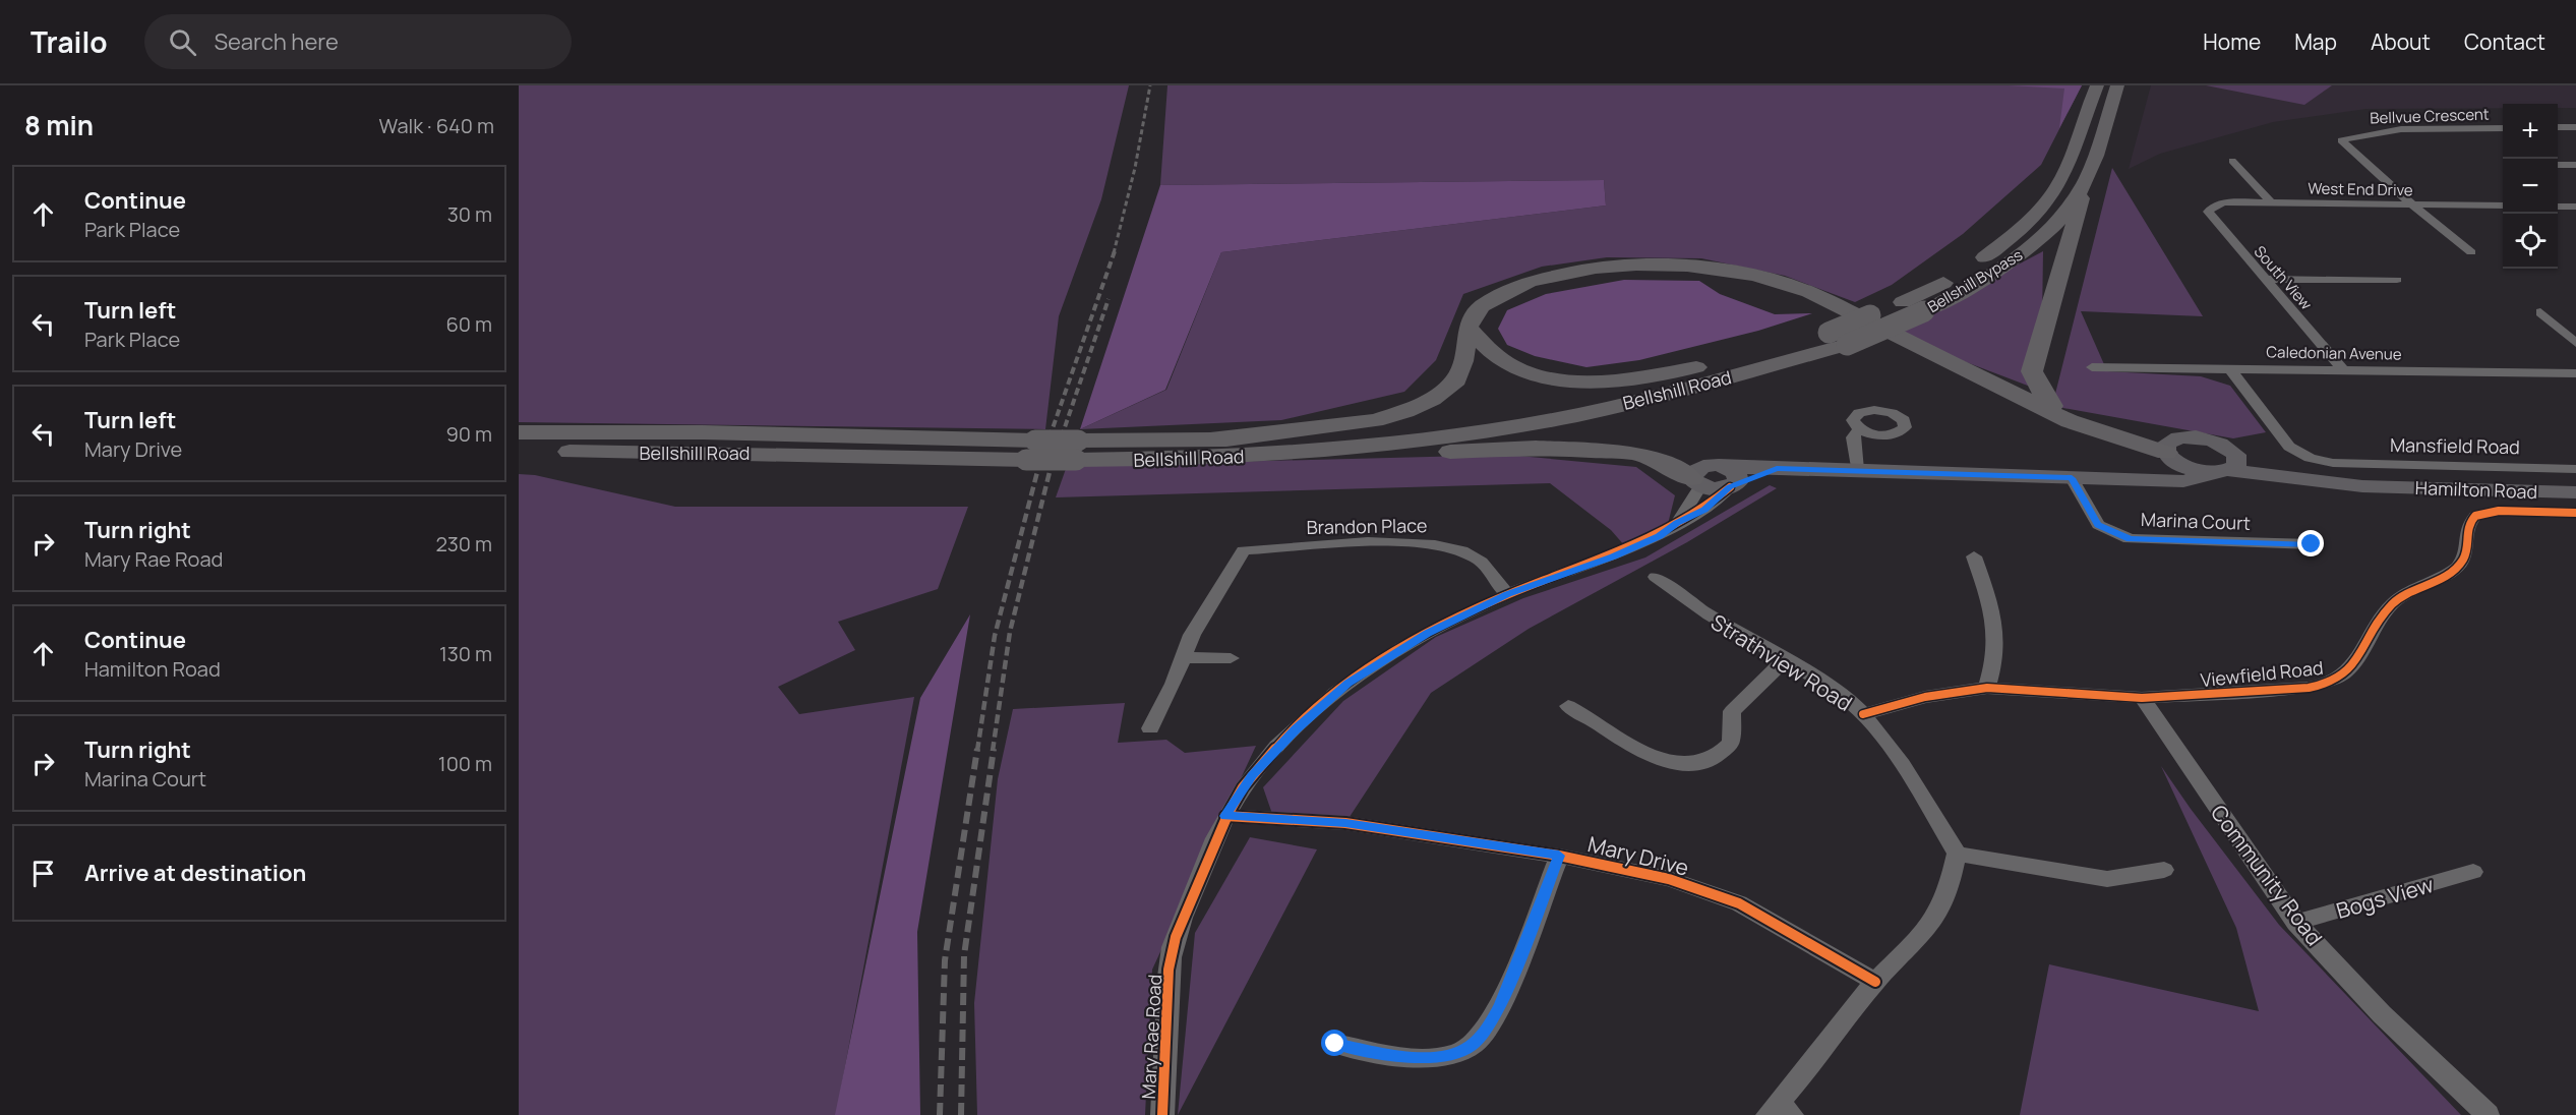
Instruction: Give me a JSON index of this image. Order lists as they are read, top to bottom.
{
  "streets": {
    "highway": ["Bellshill Bypass", "Bellshill Road"],
    "main road": ["Hamilton Road"],
    "street": [
      "Bellvue Crescent",
      "West End Drive",
      "South View",
      "Caledonian Avenue",
      "Mansfield Road",
      "Marina Court",
      "Brandon Place",
      "Strathview Road",
      "Viewfield Road",
      "Mary Drive",
      "Community Road",
      "Bogs View",
      "Mary Rae Road"
    ]
  },
  "crossings": [
    ["Bellvue Crescent", "West End Drive"],
    ["West End Drive", "South View"],
    ["South View", "Caledonian Avenue"],
    ["Bellshill Bypass", "Bellshill Road"],
    ["Caledonian Avenue", "Mansfield Road"],
    ["Hamilton Road", "Marina Court"],
    ["Hamilton Road", "Mary Rae Road"],
    ["Brandon Place", "Mary Rae Road"],
    ["Strathview Road", "Viewfield Road"],
    ["Viewfield Road", "Community Road"],
    ["Mary Drive", "Mary Rae Road"],
    ["Community Road", "Bogs View"]
  ],
  "page": {
    "header": "Trailo",
    "search": "Search here",
    "nav": [
      "Home",
      "Map",
      "About",
      "Contact"
    ],
    "heading": ["8 min", "Walk · 640 m"],
    "map_buttons": ["+", "−"],
    "list": [
      ["Continue", "Park Place", "30 m"],
      ["Turn left", "Park Place", "60 m"],
      ["Turn left", "Mary Drive", "90 m"],
      ["Turn right", "Mary Rae Road", "230 m"],
      ["Continue", "Hamilton Road", "130 m"],
      ["Turn right", "Marina Court", "100 m"],
      "Arrive at destination"
    ]
  }
}
